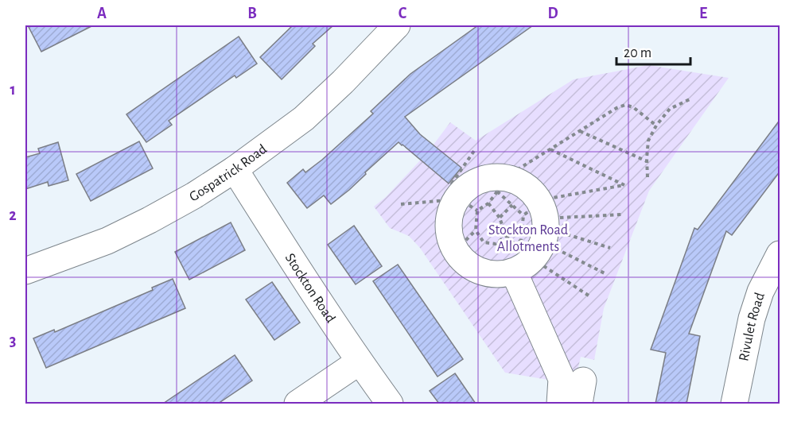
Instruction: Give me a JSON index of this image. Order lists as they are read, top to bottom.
{
  "streets": {
    "street": ["Gospatrick Road", "Stockton Road", "Rivulet Road"]
  },
  "crossings": [
    ["Gospatrick Road", "Stockton Road"]
  ],
  "parks": ["Stockton Road Allotments"],
  "scale_bar": "20 m",
  "grid": {
    "columns": [
      "A",
      "B",
      "C",
      "D",
      "E"
    ],
    "rows": ["1", "2", "3"]
  }
}
